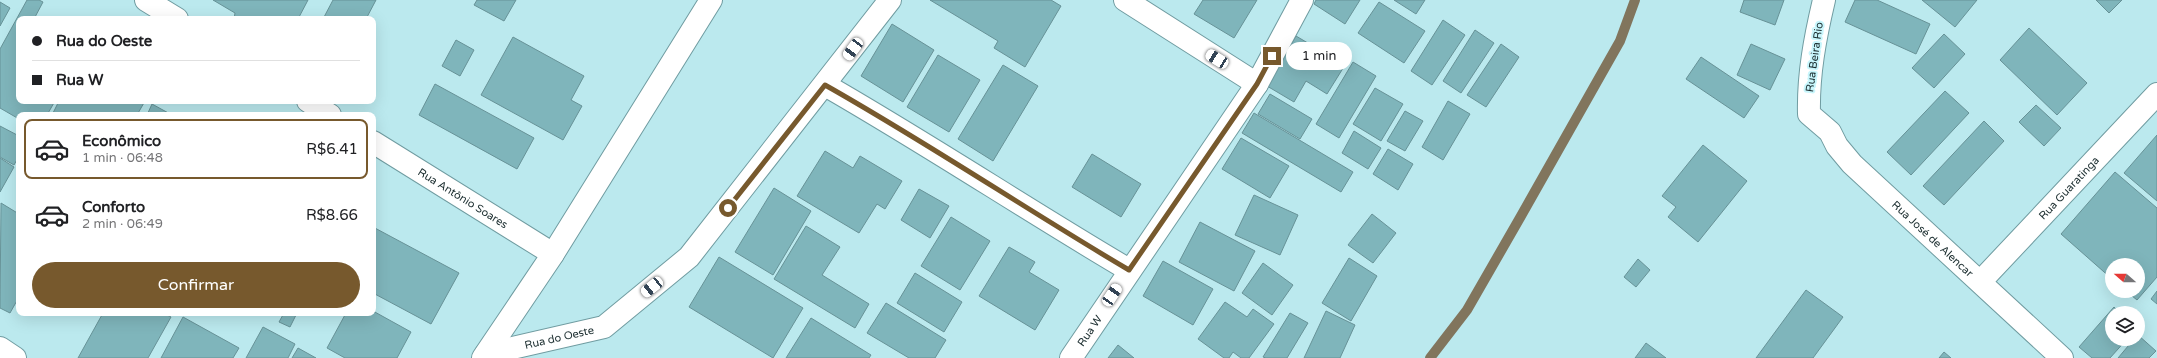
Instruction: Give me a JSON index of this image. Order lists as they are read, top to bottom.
{
  "streets": {
    "street": [
      "Rua Beira Rio",
      "Rua Guaratinga",
      "Rua Antônio Soares",
      "Rua José de Alencar",
      "Rua W",
      "Rua do Oeste"
    ]
  },
  "crossings": [
    ["Rua Beira Rio", "Rua José de Alencar"],
    ["Rua Guaratinga", "Rua José de Alencar"],
    ["Rua Antônio Soares", "Rua do Oeste"]
  ],
  "north": "left",
  "page": {
    "banner": ["Rua do Oeste", "Rua W"],
    "bubble": "1 min",
    "list": [
      {
        "name": "Econômico",
        "note": "1 min · 06:48",
        "value": "R$6.41"
      },
      {
        "name": "Conforto",
        "note": "2 min · 06:49",
        "value": "R$8.66"
      }
    ],
    "buttons": "Confirmar"
  }
}
